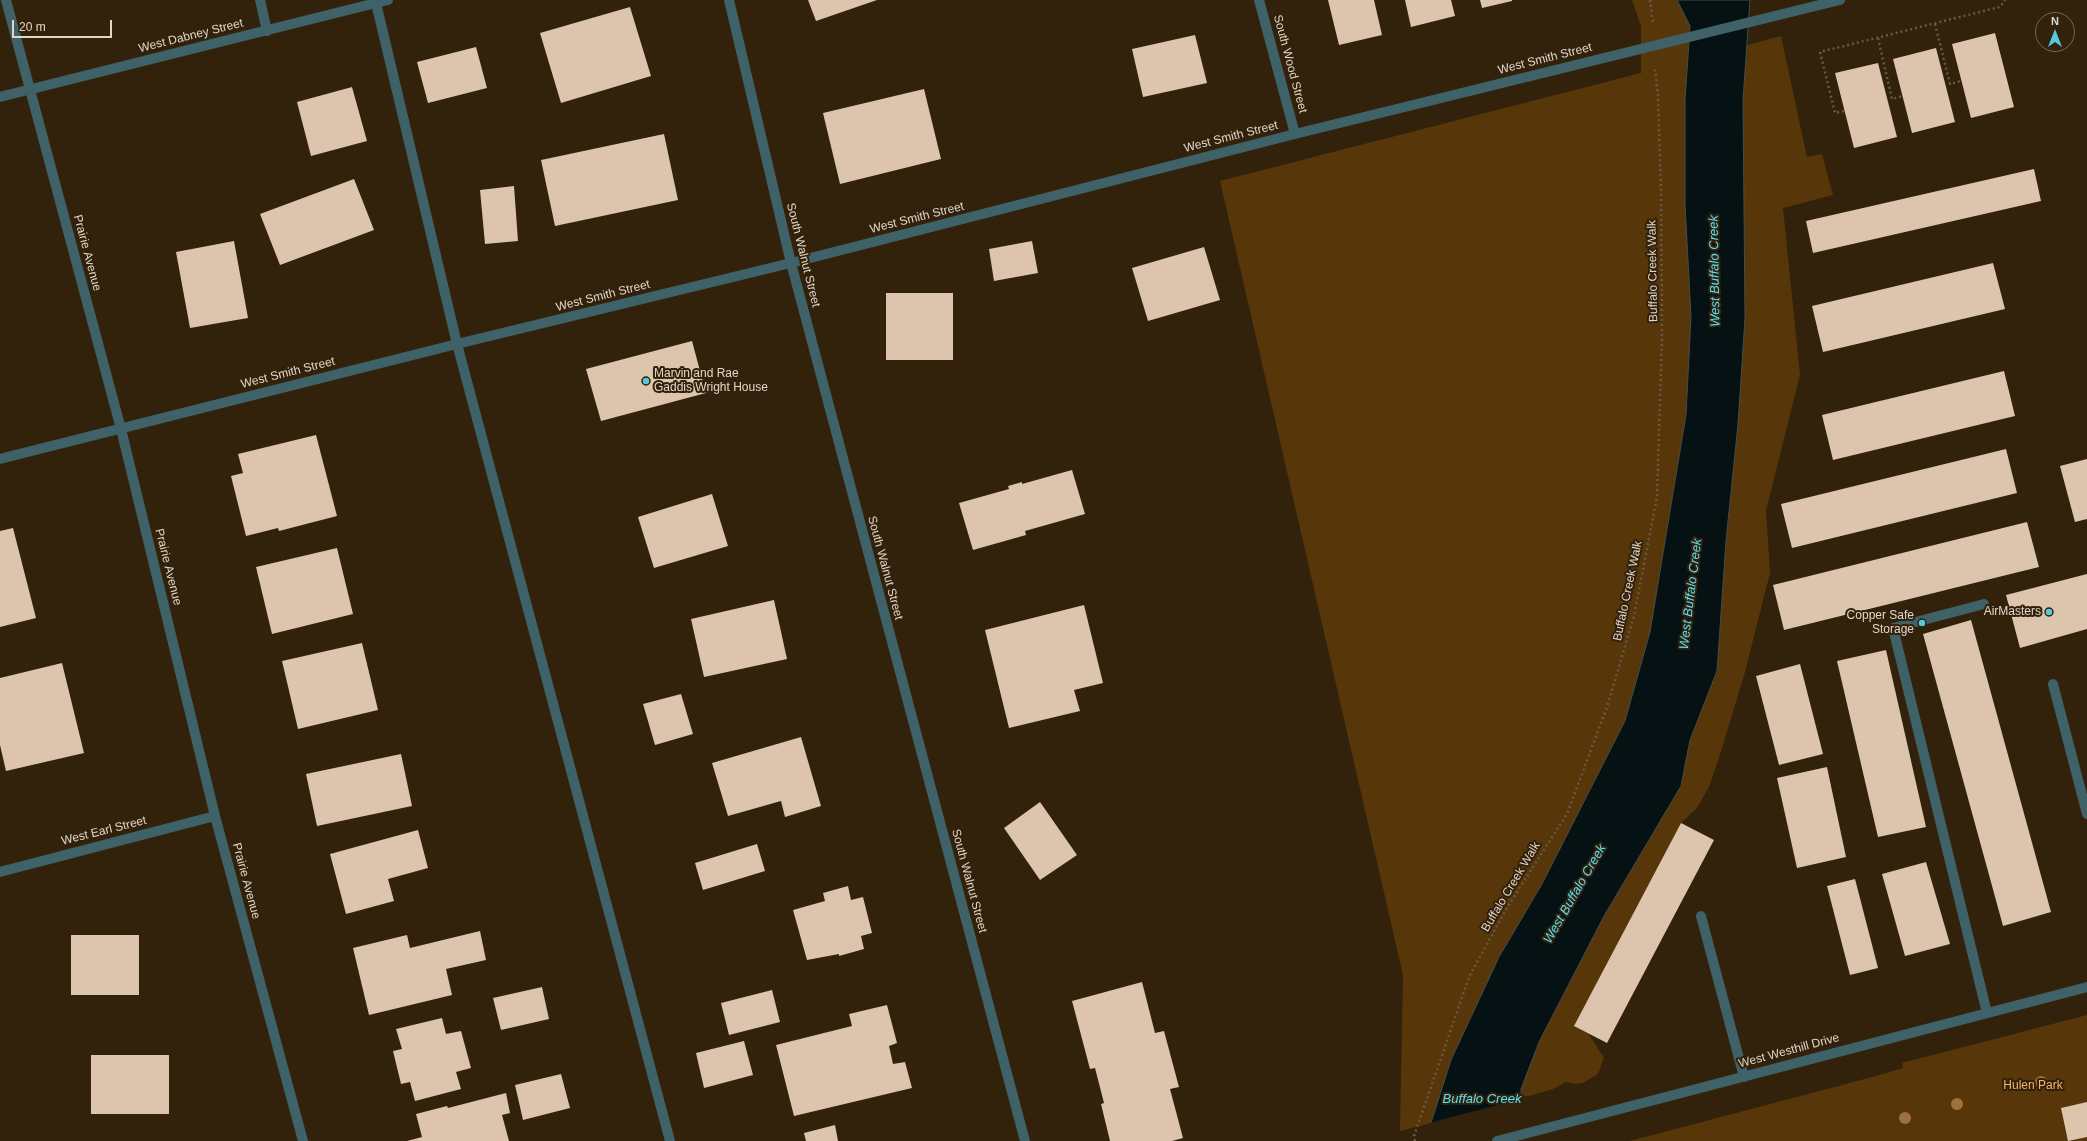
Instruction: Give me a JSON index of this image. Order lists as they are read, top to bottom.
{
  "streets": {
    "street": [
      "West Dabney Street",
      "West Smith Street",
      "South Wood Street",
      "Prairie Avenue",
      "South Walnut Street",
      "West Earl Street",
      "West Westhill Drive"
    ],
    "path": ["Buffalo Creek Walk"]
  },
  "crossings": [
    ["West Dabney Street", "Prairie Avenue"],
    ["West Smith Street", "South Wood Street"],
    ["West Smith Street", "Prairie Avenue"],
    ["West Smith Street", "South Walnut Street"],
    ["West Smith Street", "Buffalo Creek Walk"],
    ["Prairie Avenue", "West Earl Street"]
  ],
  "water": ["West Buffalo Creek", "Buffalo Creek"],
  "parks": ["Hulen Park"],
  "places": ["Marvin and Rae Gaddis Wright House", "AirMasters", "Copper Safe Storage"],
  "scale_bar": "20 m",
  "north": "top"
}
